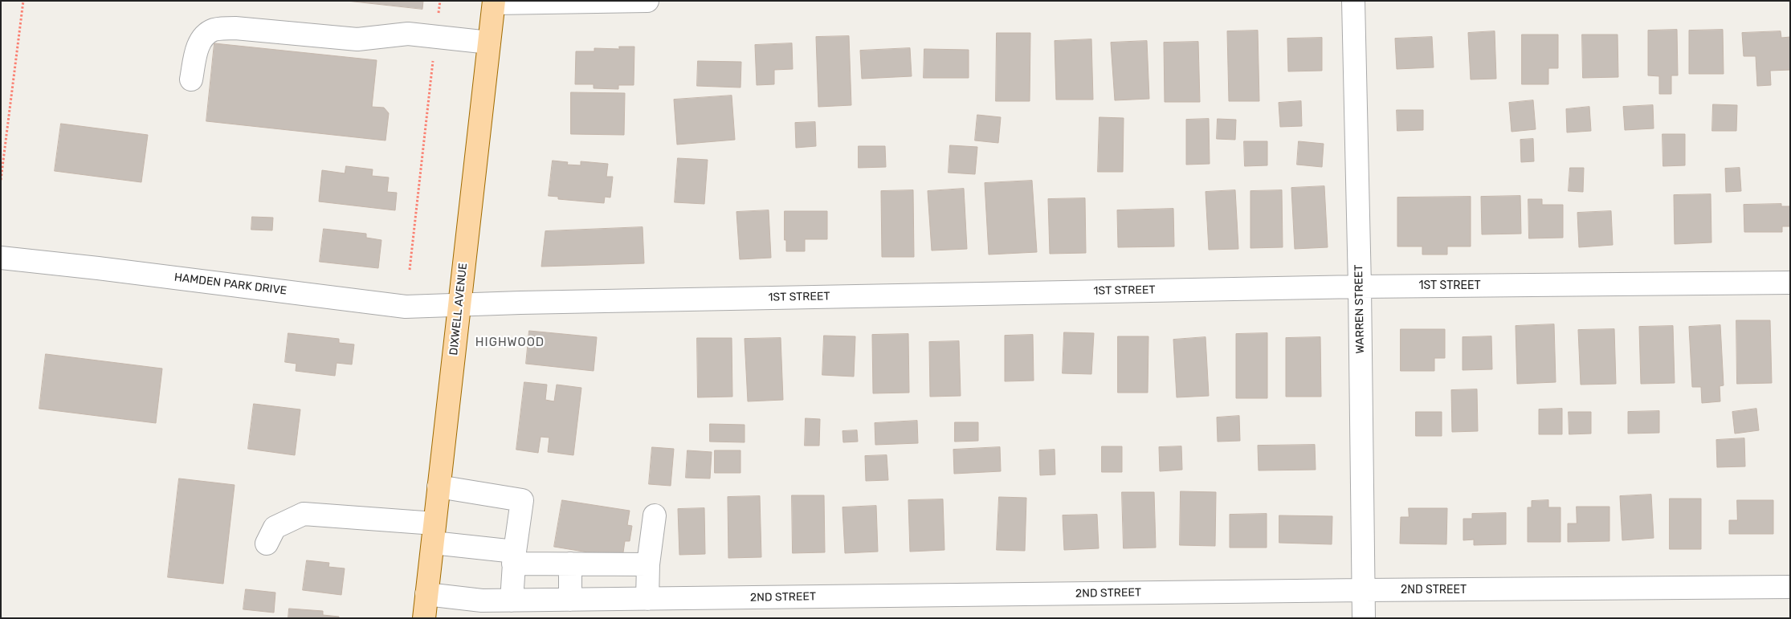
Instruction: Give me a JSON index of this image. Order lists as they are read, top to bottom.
{
  "streets": {
    "main road": ["DIXWELL AVENUE"],
    "street": [
      "HAMDEN PARK DRIVE",
      "1ST STREET",
      "WARREN STREET",
      "2ND STREET"
    ]
  },
  "crossings": [
    ["HAMDEN PARK DRIVE", "1ST STREET"],
    ["HAMDEN PARK DRIVE", "DIXWELL AVENUE"],
    ["1ST STREET", "DIXWELL AVENUE"],
    ["1ST STREET", "WARREN STREET"],
    ["DIXWELL AVENUE", "2ND STREET"],
    ["WARREN STREET", "2ND STREET"]
  ],
  "districts": ["HIGHWOOD"]
}
